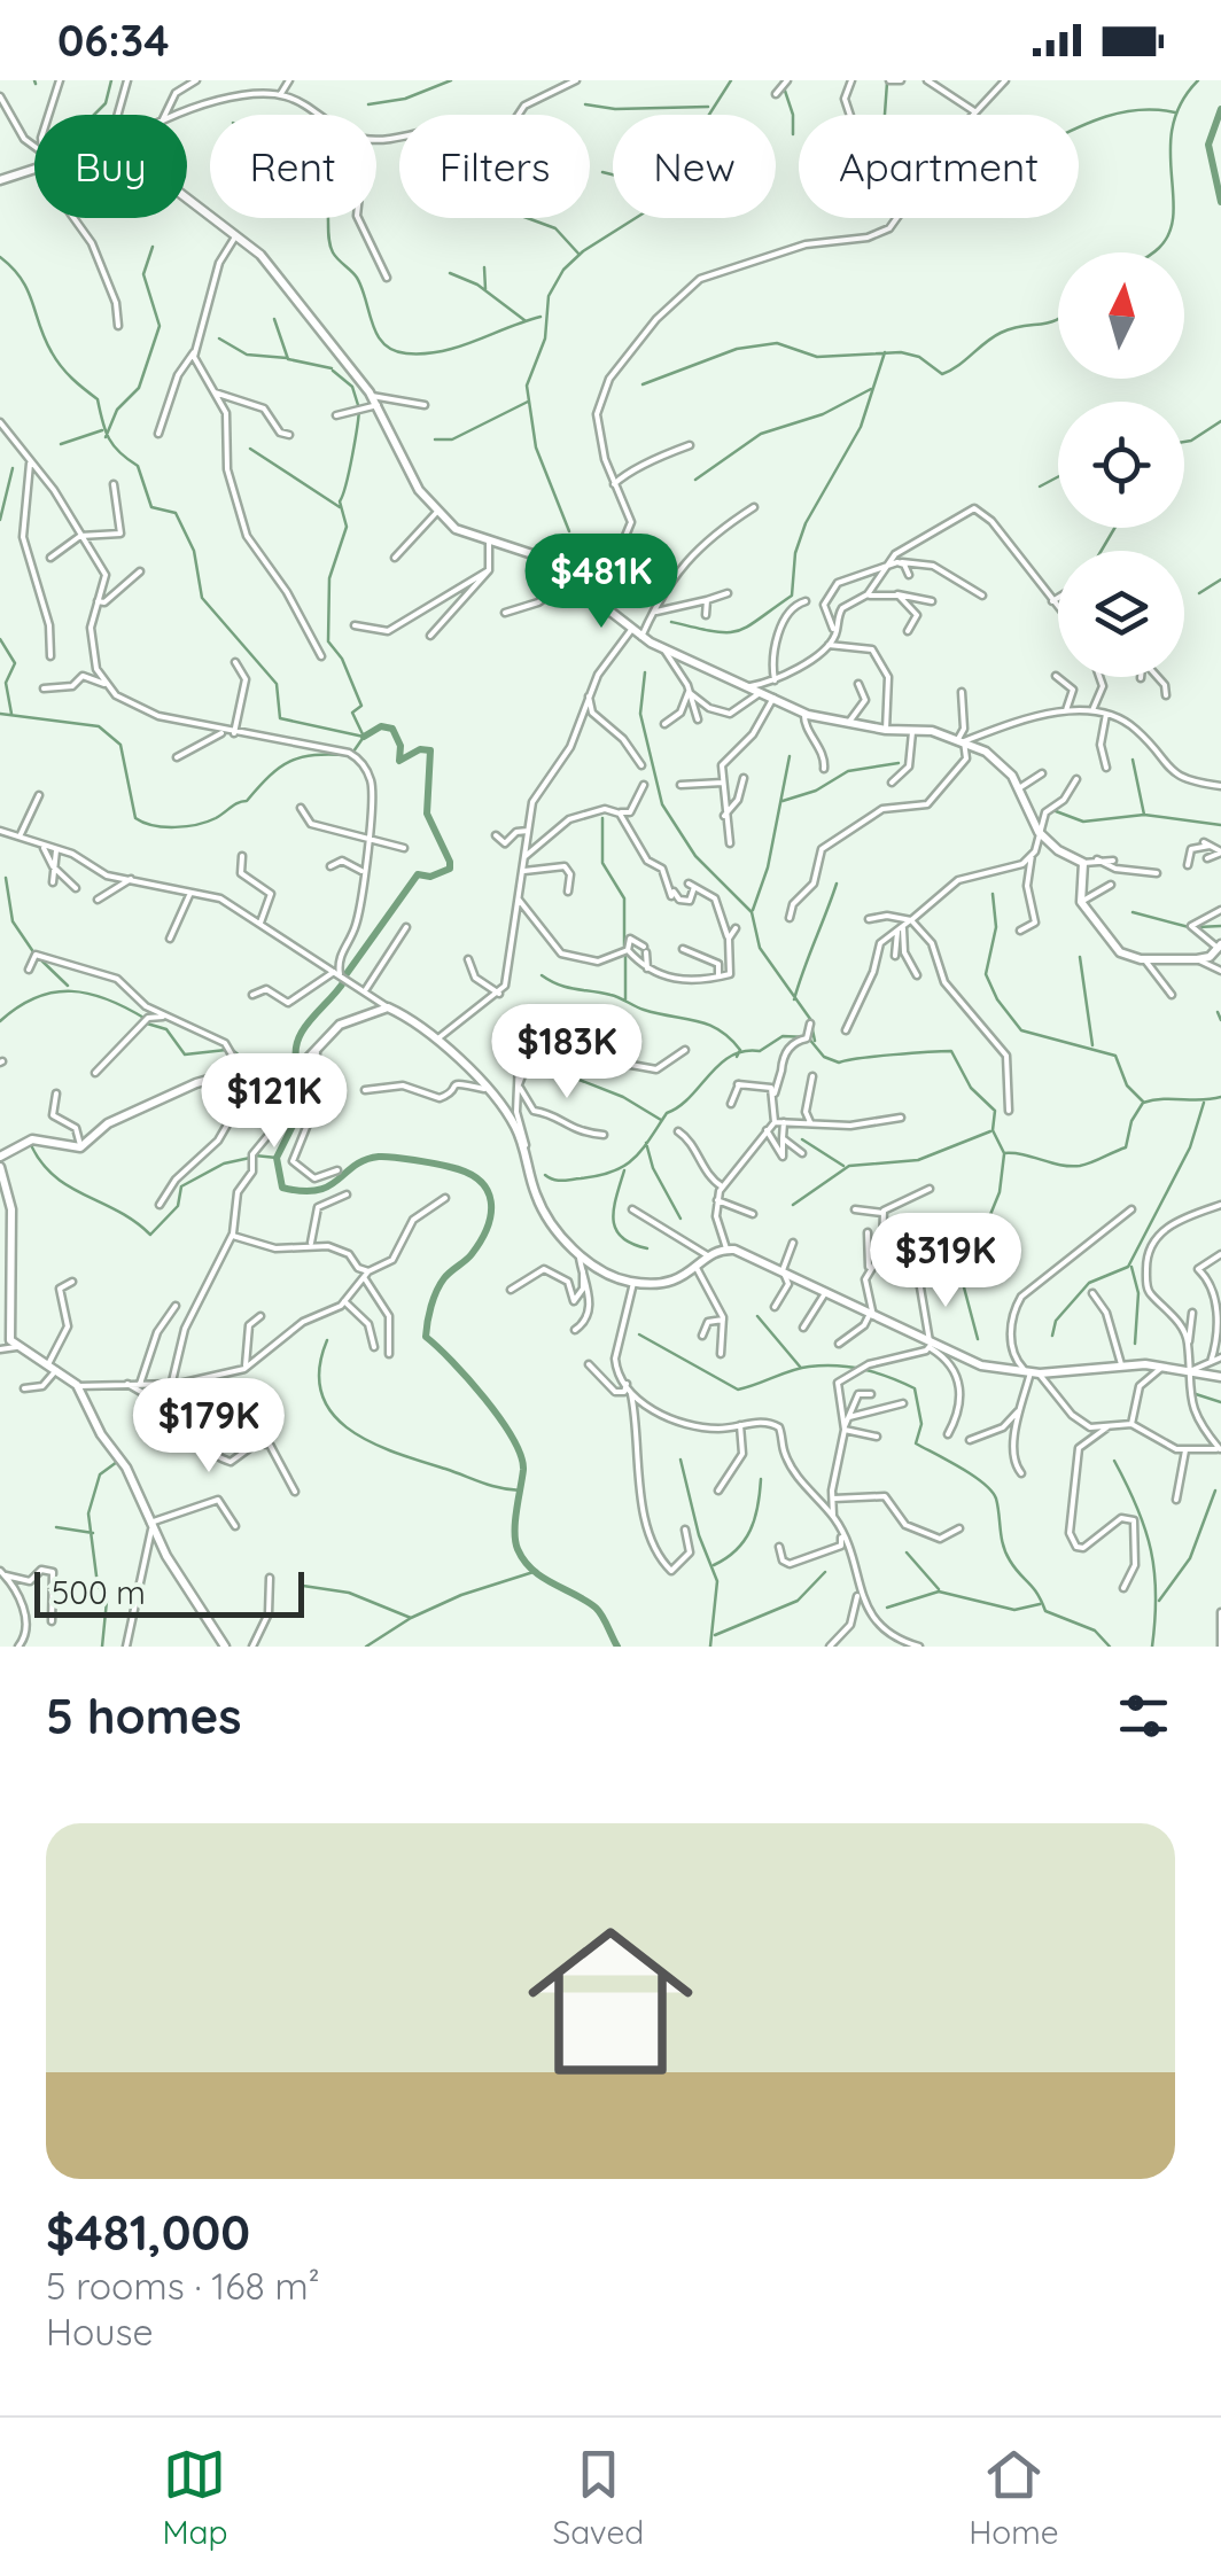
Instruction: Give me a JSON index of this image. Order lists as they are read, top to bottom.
{
  "scale_bar": "500 m",
  "north": "top",
  "page": {
    "status": "06:34",
    "chip": [
      "Buy",
      "Rent",
      "Filters",
      "New",
      "Apartment"
    ],
    "price": [
      "$481K",
      "$183K",
      "$121K",
      "$319K",
      "$179K"
    ],
    "scale": "500 m",
    "heading": "5 homes",
    "list": [
      {
        "name": "$481,000",
        "note": "5 rooms · 168 m² · House"
      }
    ],
    "tabs": ["Map", "Saved", "Home"]
  }
}
